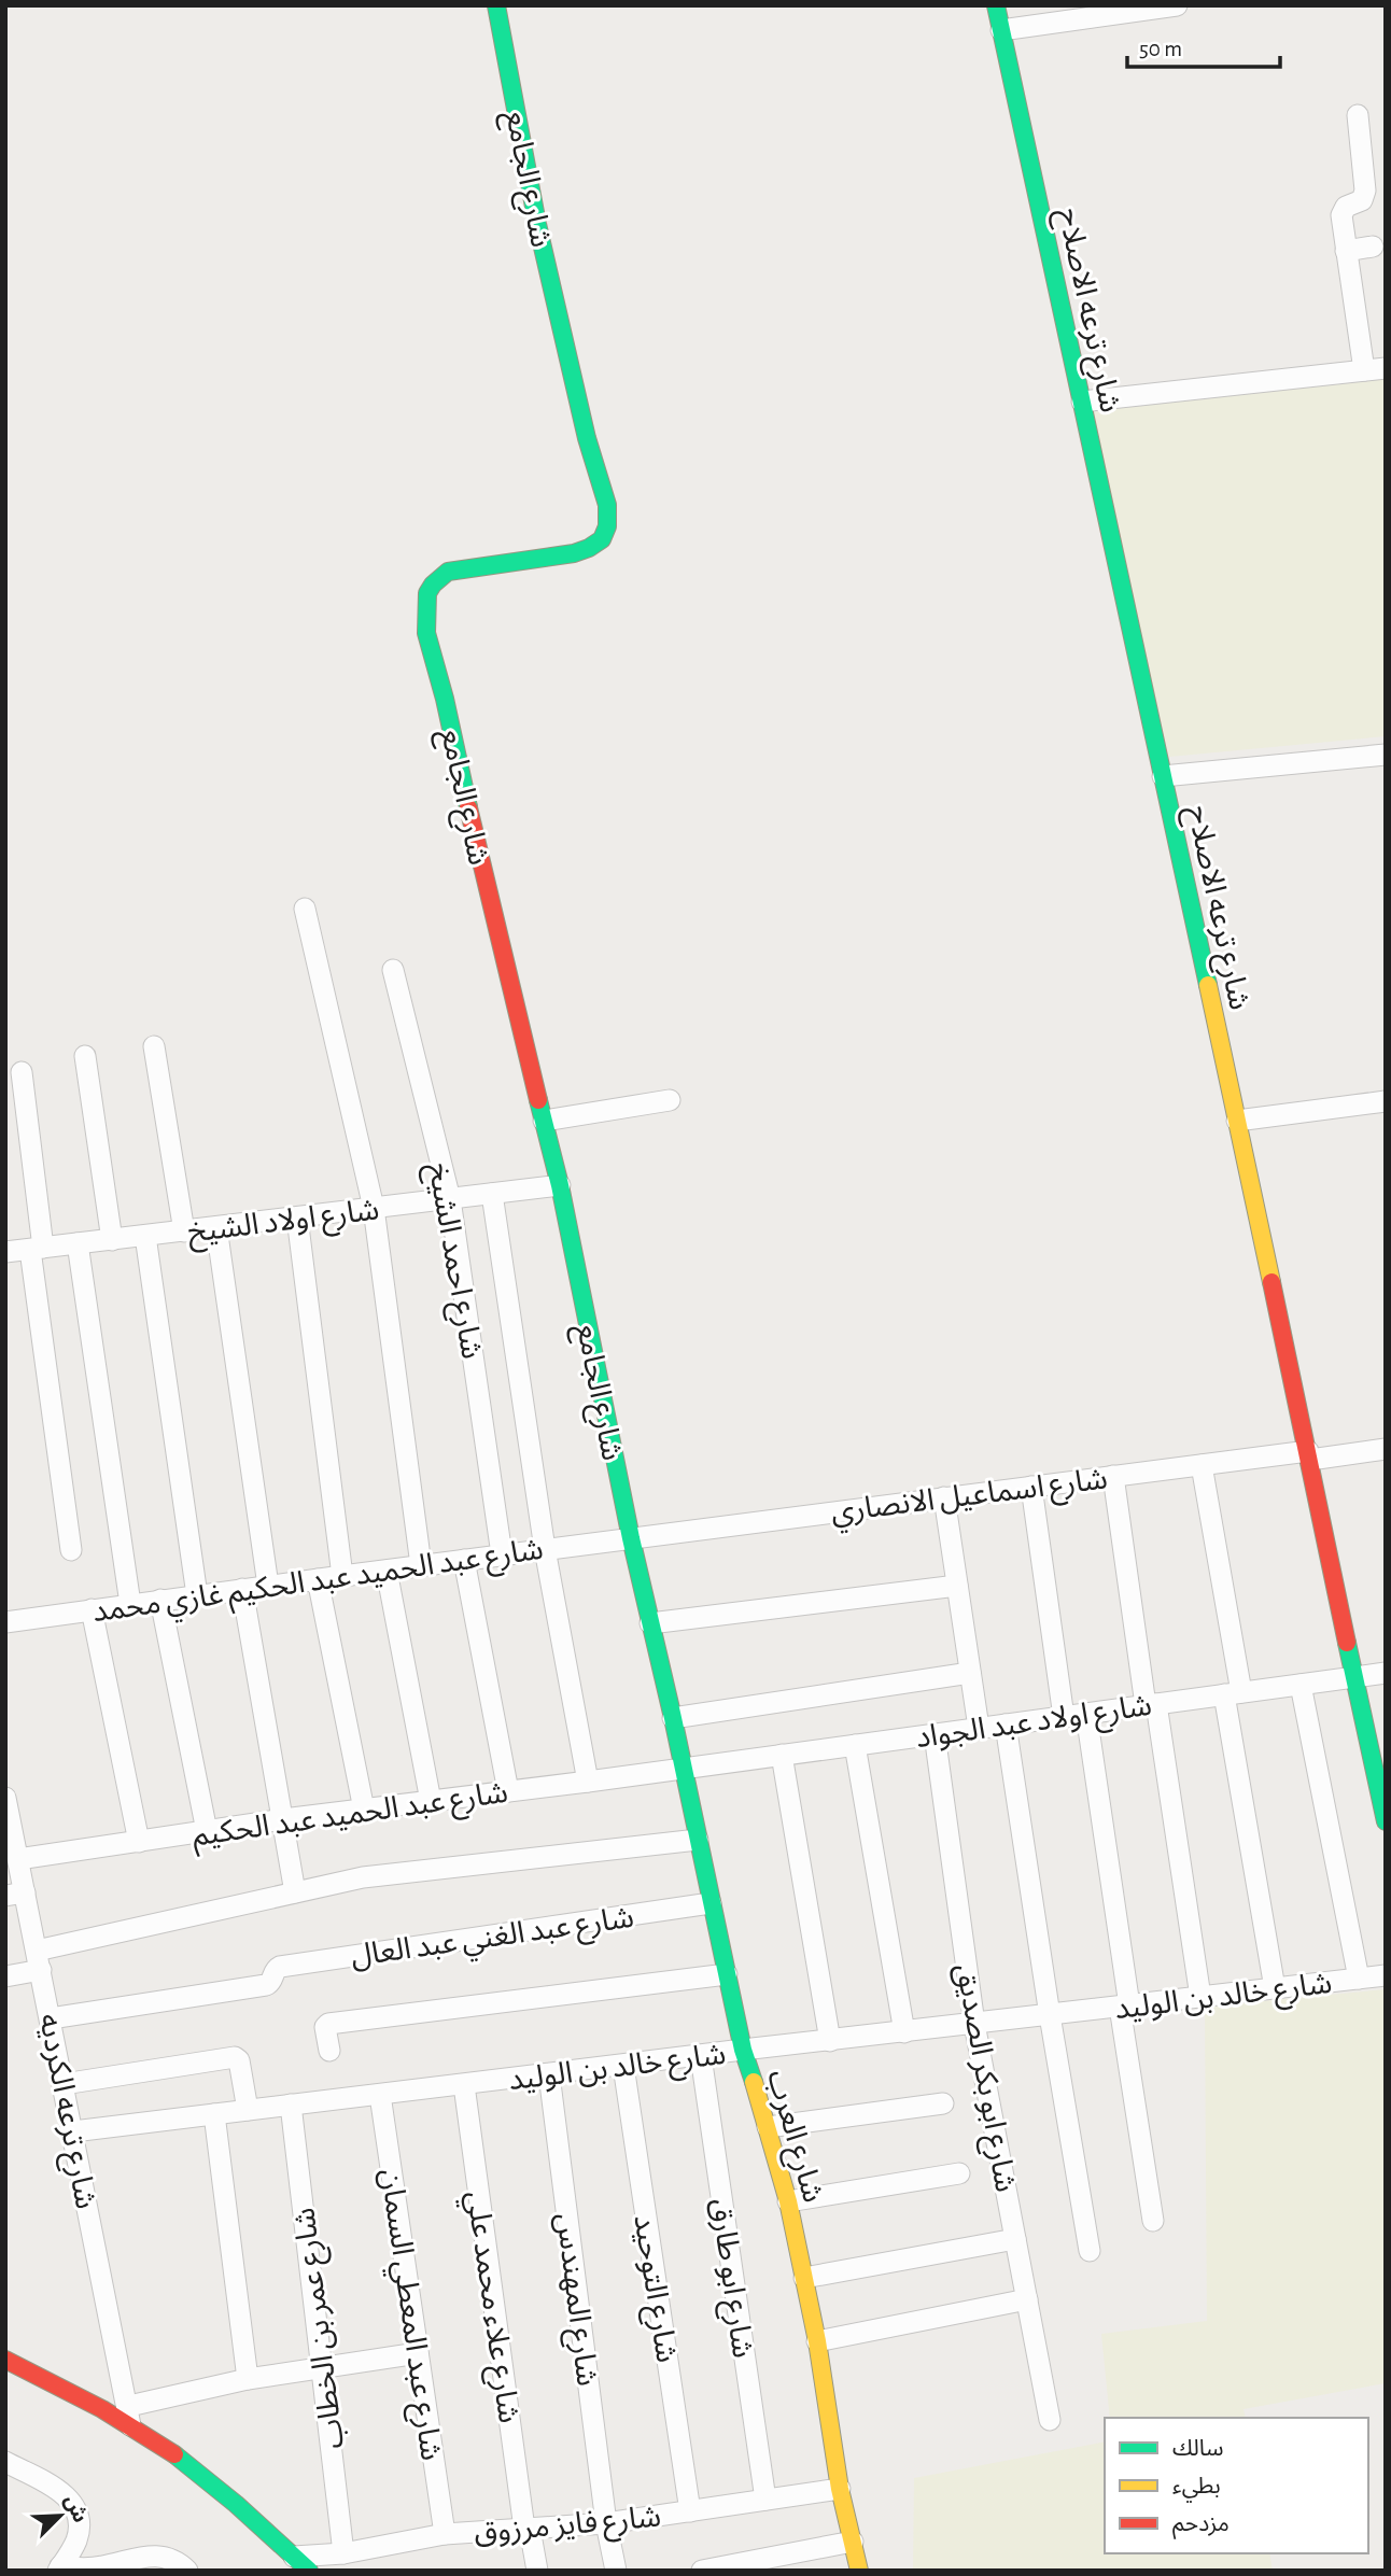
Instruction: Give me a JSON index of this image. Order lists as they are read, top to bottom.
{
  "streets": {
    "street": [
      "شارع الجامع",
      "شارع ترعه الاصلاح",
      "شارع اولاد الشيخ",
      "شارع احمد الشيخ",
      "شارع اسماعيل الانصاري",
      "شارع عبد الحميد عبد الحكيم غازي محمد",
      "شارع اولاد عبد الجواد",
      "شارع عبد الحميد عبد الحكيم",
      "شارع عبد الغني عبد العال",
      "شارع خالد بن الوليد",
      "شارع ابو بكر الصديق",
      "شارع ترعه الكرديه",
      "شارع العرب",
      "شارع ابو طارق",
      "شارع التوحيد",
      "شارع المهندس",
      "شارع علاء محمد علي",
      "شارع عبد المعطي السمان",
      "شارع عمر بن الخطاب",
      "شارع فايز مرزوق"
    ]
  },
  "crossings": [
    ["شارع الجامع", "شارع اولاد الشيخ"],
    ["شارع الجامع", "شارع اسماعيل الانصاري"],
    ["شارع الجامع", "شارع عبد الحميد عبد الحكيم غازي محمد"],
    ["شارع الجامع", "شارع العرب"],
    ["شارع ترعه الاصلاح", "شارع اسماعيل الانصاري"],
    ["شارع ترعه الاصلاح", "شارع اولاد عبد الجواد"],
    ["شارع اولاد الشيخ", "شارع احمد الشيخ"],
    ["شارع احمد الشيخ", "شارع عبد الحميد عبد الحكيم غازي محمد"],
    ["شارع اسماعيل الانصاري", "شارع عبد الحميد عبد الحكيم غازي محمد"],
    ["شارع اولاد عبد الجواد", "شارع عبد الحميد عبد الحكيم"],
    ["شارع اولاد عبد الجواد", "شارع ابو بكر الصديق"],
    ["شارع اولاد عبد الجواد", "شارع العرب"],
    ["شارع عبد الحميد عبد الحكيم", "شارع ترعه الكرديه"],
    ["شارع عبد الحميد عبد الحكيم", "شارع العرب"],
    ["شارع عبد الغني عبد العال", "شارع ترعه الكرديه"],
    ["شارع عبد الغني عبد العال", "شارع العرب"],
    ["شارع خالد بن الوليد", "شارع ابو بكر الصديق"],
    ["شارع خالد بن الوليد", "شارع ترعه الكرديه"],
    ["شارع خالد بن الوليد", "شارع العرب"],
    ["شارع خالد بن الوليد", "شارع ابو طارق"],
    ["شارع خالد بن الوليد", "شارع التوحيد"],
    ["شارع خالد بن الوليد", "شارع المهندس"],
    ["شارع خالد بن الوليد", "شارع علاء محمد علي"],
    ["شارع خالد بن الوليد", "شارع عبد المعطي السمان"],
    ["شارع خالد بن الوليد", "شارع عمر بن الخطاب"],
    ["شارع العرب", "شارع فايز مرزوق"],
    ["شارع ابو طارق", "شارع فايز مرزوق"],
    ["شارع التوحيد", "شارع فايز مرزوق"],
    ["شارع المهندس", "شارع فايز مرزوق"],
    ["شارع علاء محمد علي", "شارع فايز مرزوق"],
    ["شارع عبد المعطي السمان", "شارع فايز مرزوق"],
    ["شارع عمر بن الخطاب", "شارع فايز مرزوق"]
  ],
  "legend": ["سالك", "بطيء", "مزدحم"],
  "scale_bar": "50 m",
  "north": "top right"
}
